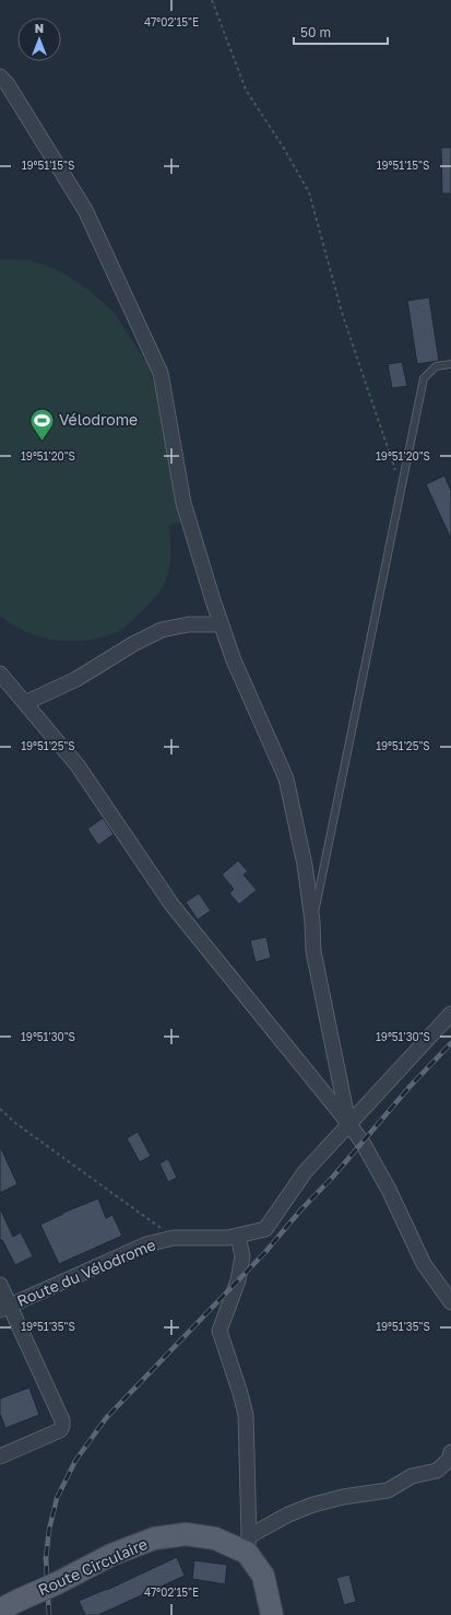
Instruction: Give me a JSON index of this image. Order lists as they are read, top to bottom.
{
  "streets": {
    "main road": ["Route Circulaire"],
    "street": ["Route du Vélodrome"]
  },
  "places": {
    "sports": ["Vélodrome"]
  },
  "scale_bar": "50 m",
  "north": "top",
  "coordinates": [
    "47°02'15\"E",
    "19°51'15\"S",
    "19°51'20\"S",
    "19°51'25\"S",
    "19°51'30\"S",
    "19°51'35\"S"
  ]
}
